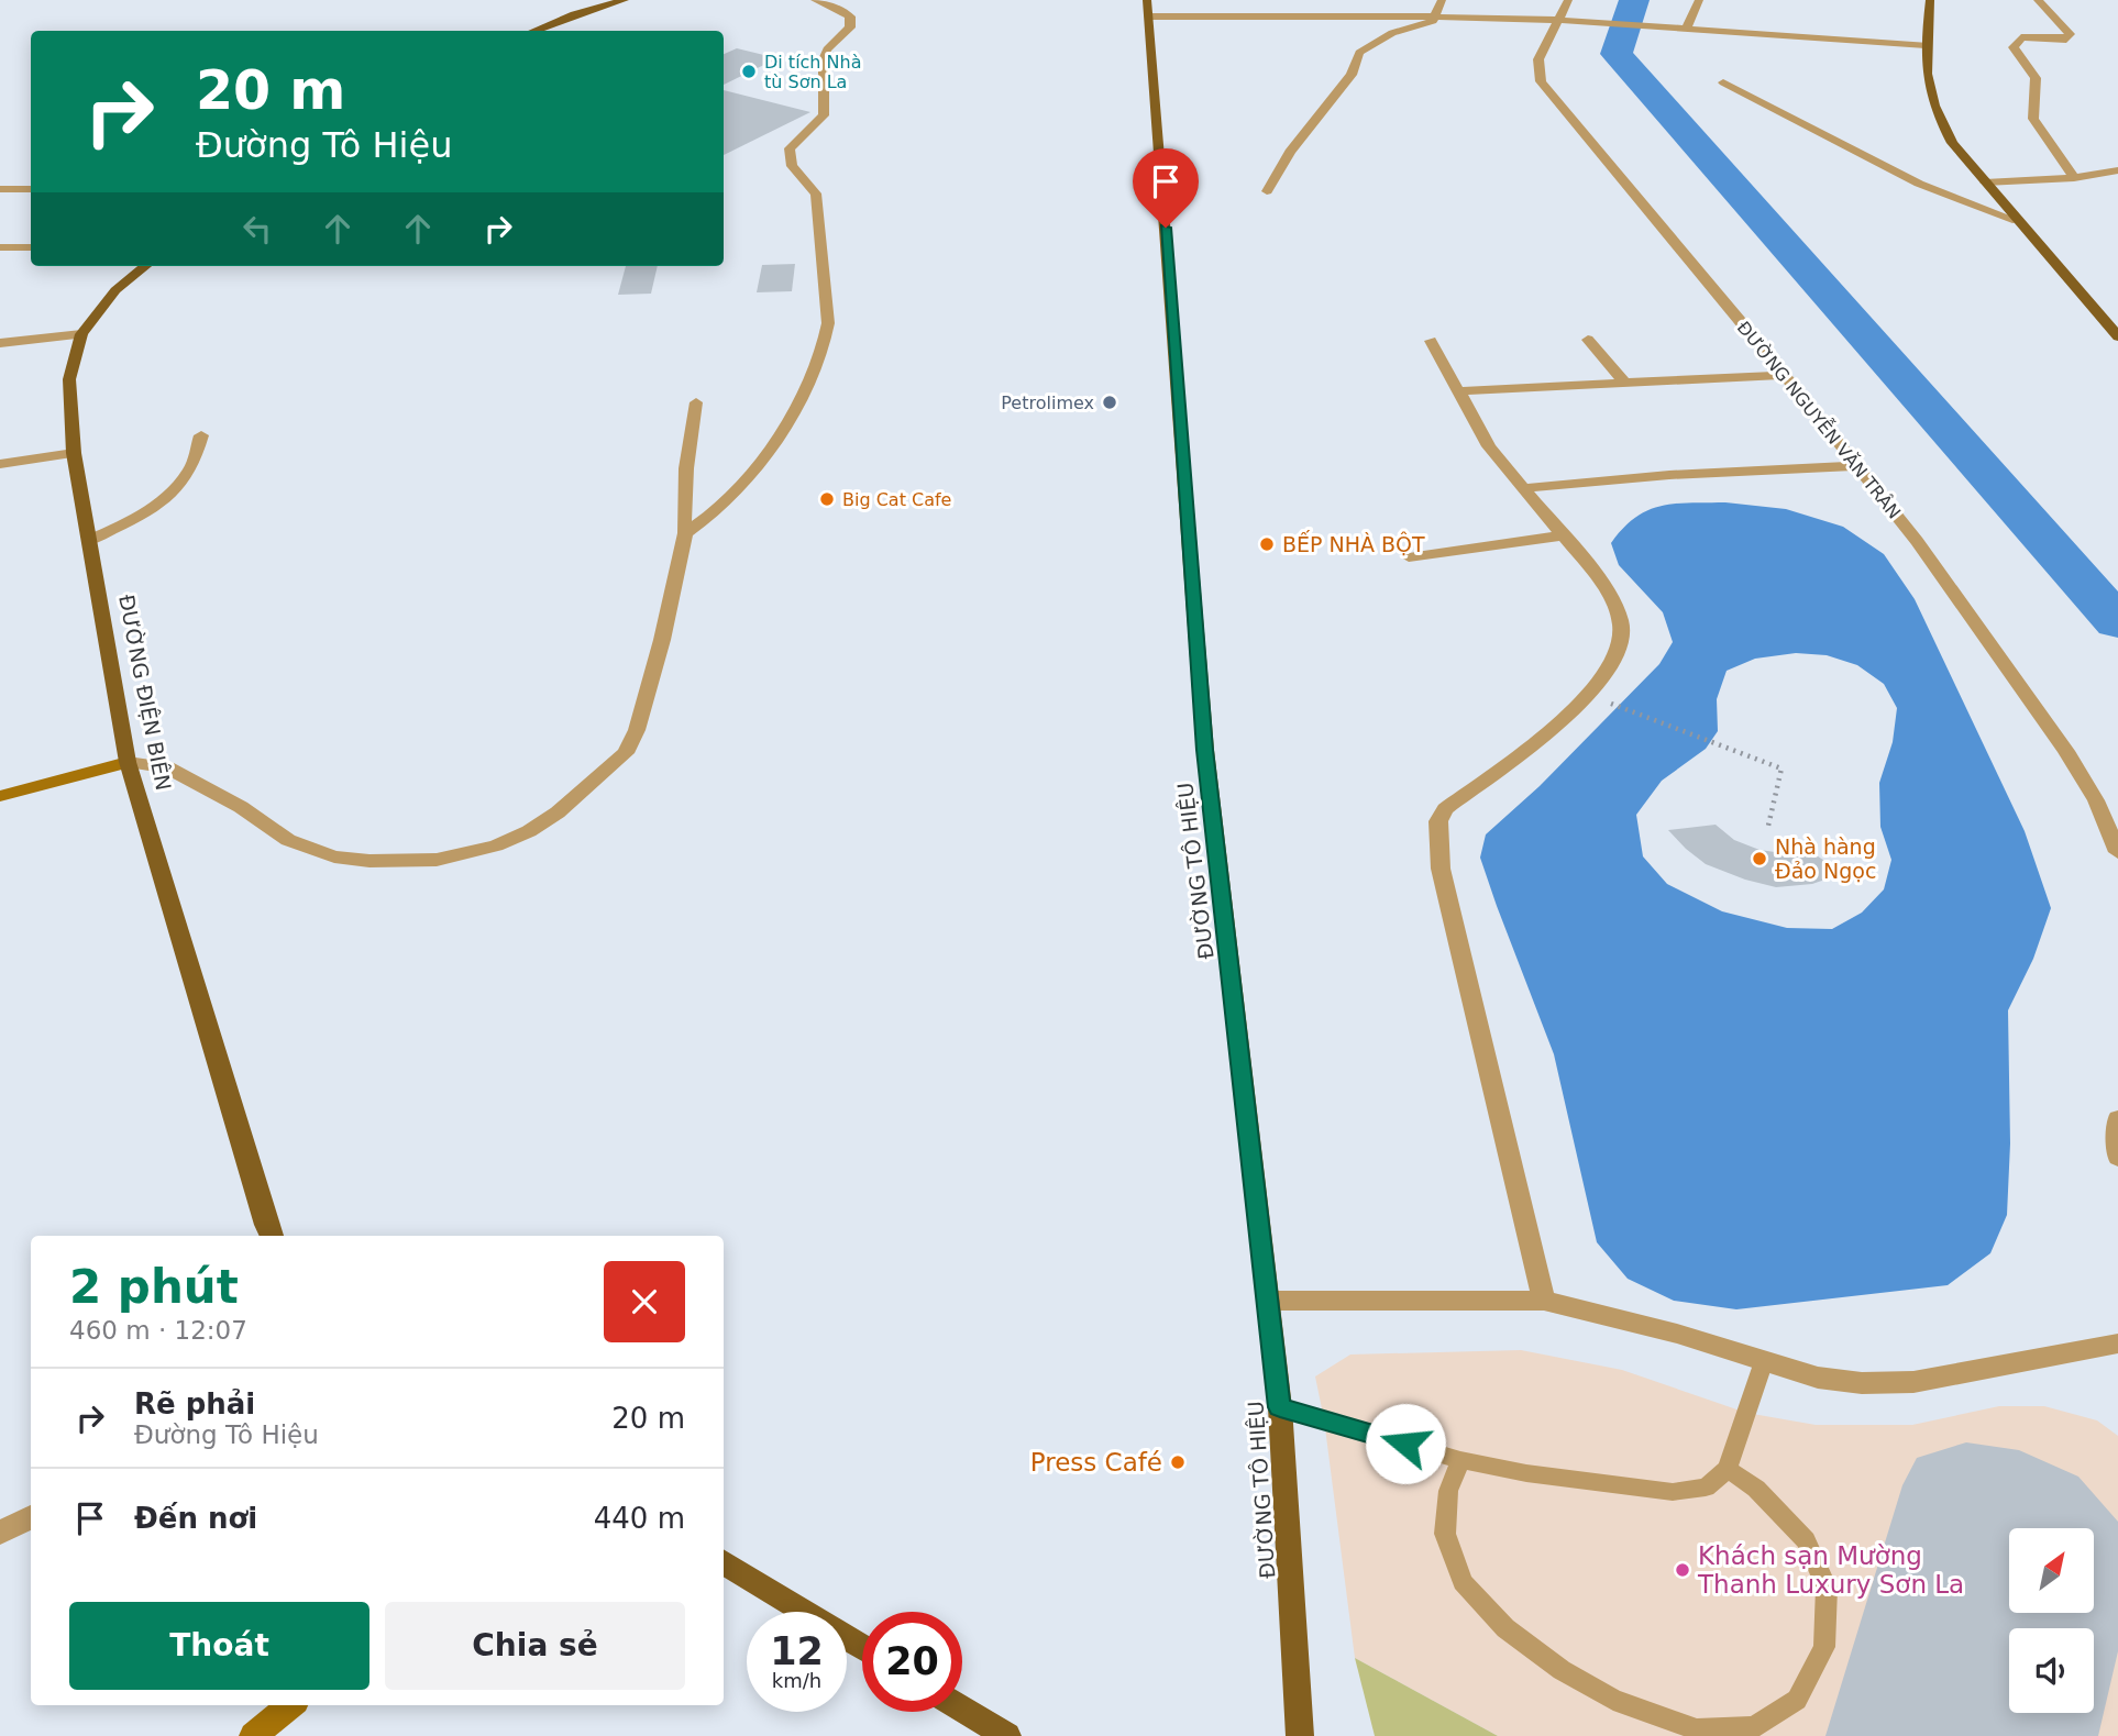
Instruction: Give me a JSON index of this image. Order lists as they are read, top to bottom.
{
  "streets": {
    "main road": ["ĐƯỜNG ĐIỆN BIÊN", "ĐƯỜNG TÔ HIỆU"],
    "street": ["ĐƯỜNG NGUYỄN VĂN TRÂN"]
  },
  "places": [
    "Di tích Nhà tù Sơn La",
    "Petrolimex",
    "Big Cat Cafe",
    "BẾP NHÀ BỘT",
    "Nhà hàng Đảo Ngọc",
    "Press Café",
    "Khách sạn Mường Thanh Luxury Sơn La"
  ],
  "north": "top right",
  "page": {
    "turn": ["20 m", "Đường Tô Hiệu"],
    "heading": ["2 phút", "460 m · 12:07"],
    "list": [
      {
        "name": "Rẽ phải",
        "note": "Đường Tô Hiệu",
        "value": "20 m"
      },
      {
        "name": "Đến nơi",
        "value": "440 m"
      }
    ],
    "buttons": ["Thoát", "Chia sẻ"],
    "speed": "12 km/h",
    "limit": "20"
  }
}
